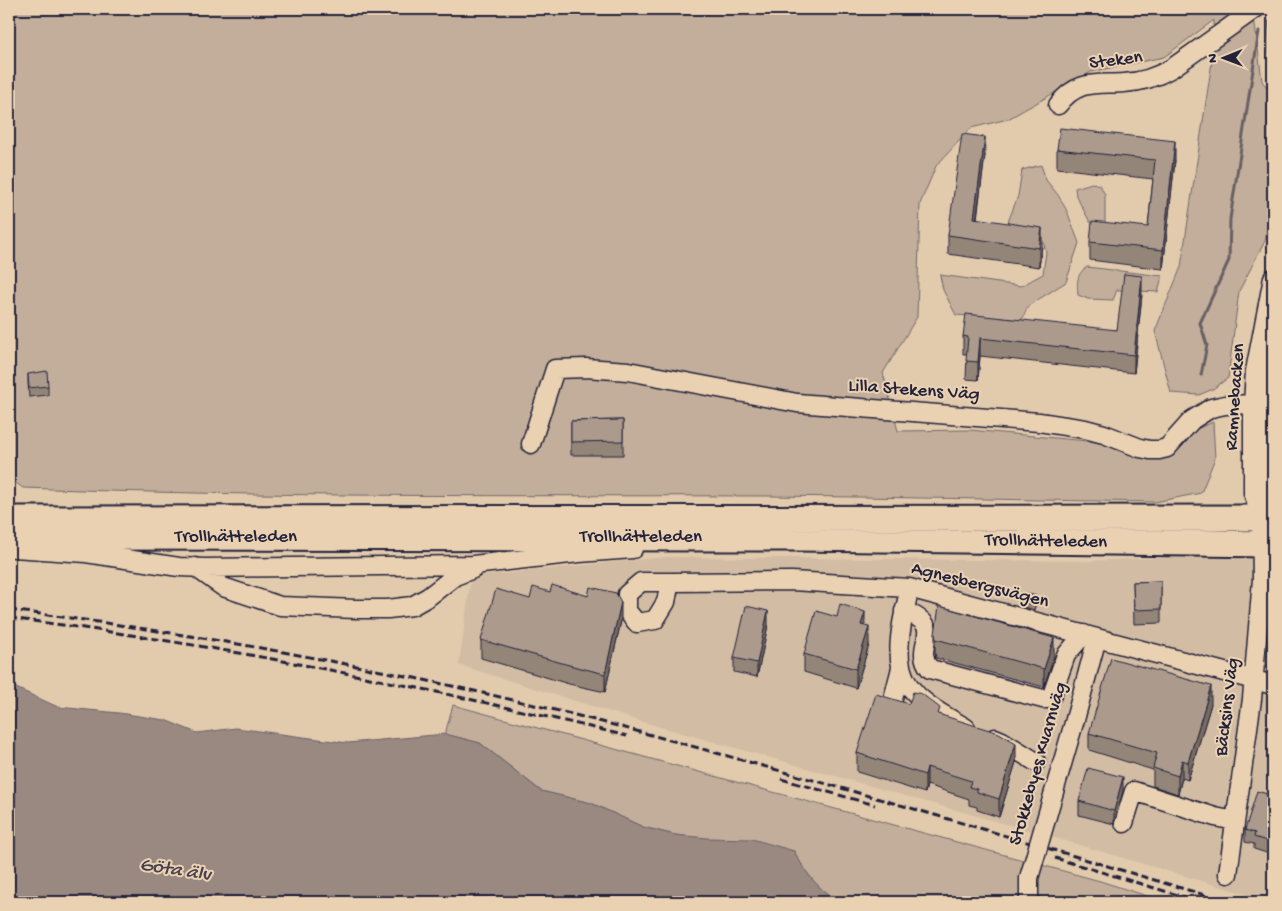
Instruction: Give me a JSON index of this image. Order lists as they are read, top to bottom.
{
  "streets": {
    "highway": ["Trollhätteleden"],
    "street": [
      "Steken",
      "Lilla Stekens Väg",
      "Ramnebacken",
      "Agnesbergsvägen",
      "Bäcksins Väg",
      "Stokkebyes Kvarnväg"
    ]
  },
  "crossings": [
    ["Lilla Stekens Väg", "Ramnebacken"],
    ["Ramnebacken", "Trollhätteleden"],
    ["Ramnebacken", "Bäcksins Väg"],
    ["Trollhätteleden", "Bäcksins Väg"],
    ["Agnesbergsvägen", "Bäcksins Väg"],
    ["Agnesbergsvägen", "Stokkebyes Kvarnväg"]
  ],
  "water": ["Göta älv"],
  "north": "left"
}
